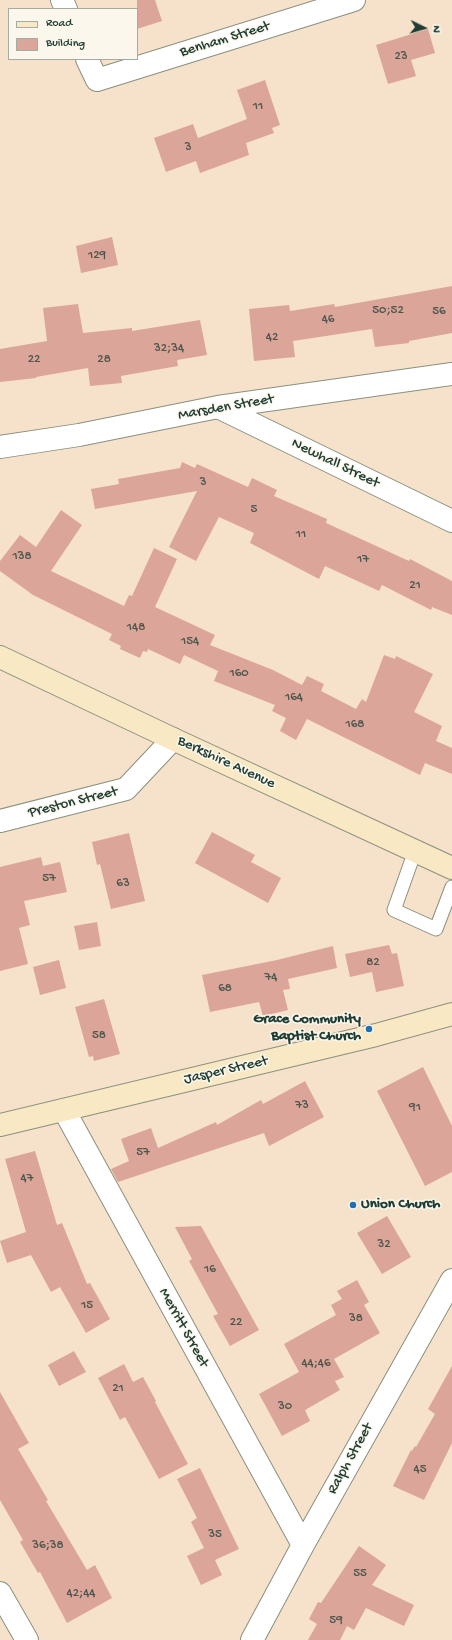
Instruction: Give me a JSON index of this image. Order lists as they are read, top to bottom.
{
  "streets": {
    "main road": ["Berkshire Avenue", "Jasper Street"],
    "street": [
      "Benham Street",
      "Marsden Street",
      "Newhall Street",
      "Preston Street",
      "Merritt Street",
      "Ralph Street"
    ]
  },
  "crossings": [
    ["Marsden Street", "Newhall Street"],
    ["Berkshire Avenue", "Preston Street"],
    ["Jasper Street", "Merritt Street"],
    ["Merritt Street", "Ralph Street"]
  ],
  "places": ["Grace Community Baptist Church", "Union Church"],
  "house_numbers": [
    "23",
    "11",
    "3",
    "129",
    "50;52",
    "56",
    "46",
    "42",
    "32;34",
    "22",
    "28",
    "3",
    "5",
    "11",
    "138",
    "17",
    "21",
    "148",
    "154",
    "160",
    "164",
    "168",
    "57",
    "63",
    "82",
    "74",
    "68",
    "58",
    "73",
    "91",
    "57",
    "47",
    "32",
    "16",
    "15",
    "38",
    "22",
    "44;46",
    "21",
    "30",
    "45",
    "35",
    "36;38",
    "55",
    "42;44",
    "59"
  ],
  "legend": ["Road", "Building"],
  "north": "right"
}
